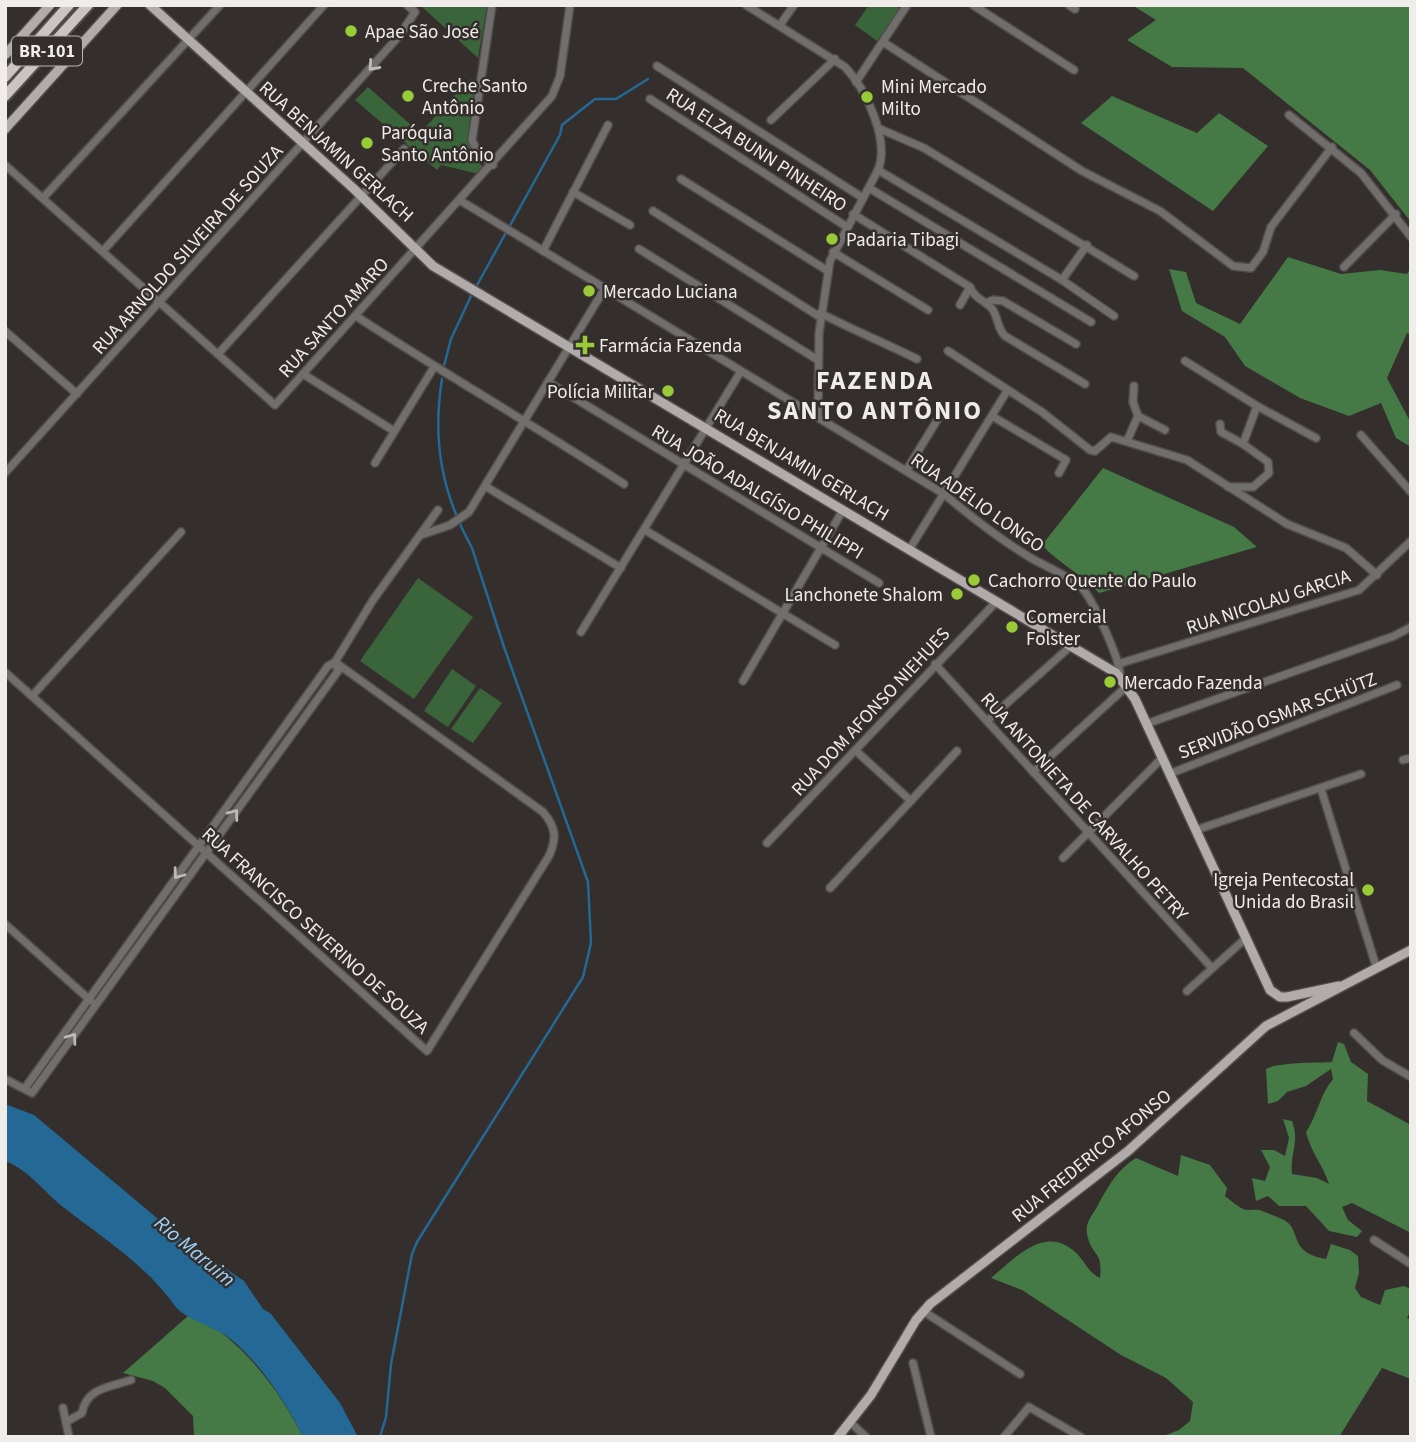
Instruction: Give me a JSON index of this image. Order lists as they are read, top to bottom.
{
  "streets": {
    "highway": ["BR-101"],
    "main road": ["RUA BENJAMIN GERLACH", "RUA FREDERICO AFONSO"],
    "street": [
      "RUA ELZA BUNN PINHEIRO",
      "RUA ARNOLDO SILVEIRA DE SOUZA",
      "RUA SANTO AMARO",
      "RUA JOÃO ADALGÍSIO PHILIPPI",
      "RUA ADÉLIO LONGO",
      "RUA NICOLAU GARCIA",
      "RUA DOM AFONSO NIEHUES",
      "SERVIDÃO OSMAR SCHÜTZ",
      "RUA ANTONIETA DE CARVALHO PETRY",
      "RUA FRANCISCO SEVERINO DE SOUZA"
    ]
  },
  "crossings": [
    ["RUA BENJAMIN GERLACH", "RUA ARNOLDO SILVEIRA DE SOUZA"],
    ["RUA BENJAMIN GERLACH", "RUA SANTO AMARO"],
    ["RUA BENJAMIN GERLACH", "RUA ADÉLIO LONGO"],
    ["RUA BENJAMIN GERLACH", "RUA NICOLAU GARCIA"],
    ["RUA BENJAMIN GERLACH", "RUA DOM AFONSO NIEHUES"],
    ["RUA BENJAMIN GERLACH", "SERVIDÃO OSMAR SCHÜTZ"],
    ["RUA BENJAMIN GERLACH", "RUA FREDERICO AFONSO"],
    ["RUA SANTO AMARO", "RUA ADÉLIO LONGO"],
    ["RUA ADÉLIO LONGO", "RUA NICOLAU GARCIA"],
    ["RUA DOM AFONSO NIEHUES", "RUA ANTONIETA DE CARVALHO PETRY"]
  ],
  "districts": ["FAZENDA SANTO ANTÔNIO"],
  "water": ["Rio Maruim"],
  "places": {
    "other": [
      "Apae São José",
      "Creche Santo Antônio",
      "Mini Mercado Milto",
      "Paróquia Santo Antônio",
      "Padaria Tibagi",
      "Mercado Luciana",
      "Polícia Militar",
      "Cachorro Quente do Paulo",
      "Lanchonete Shalom",
      "Comercial Folster",
      "Mercado Fazenda",
      "Igreja Pentecostal Unida do Brasil"
    ],
    "health": ["Farmácia Fazenda"]
  }
}
